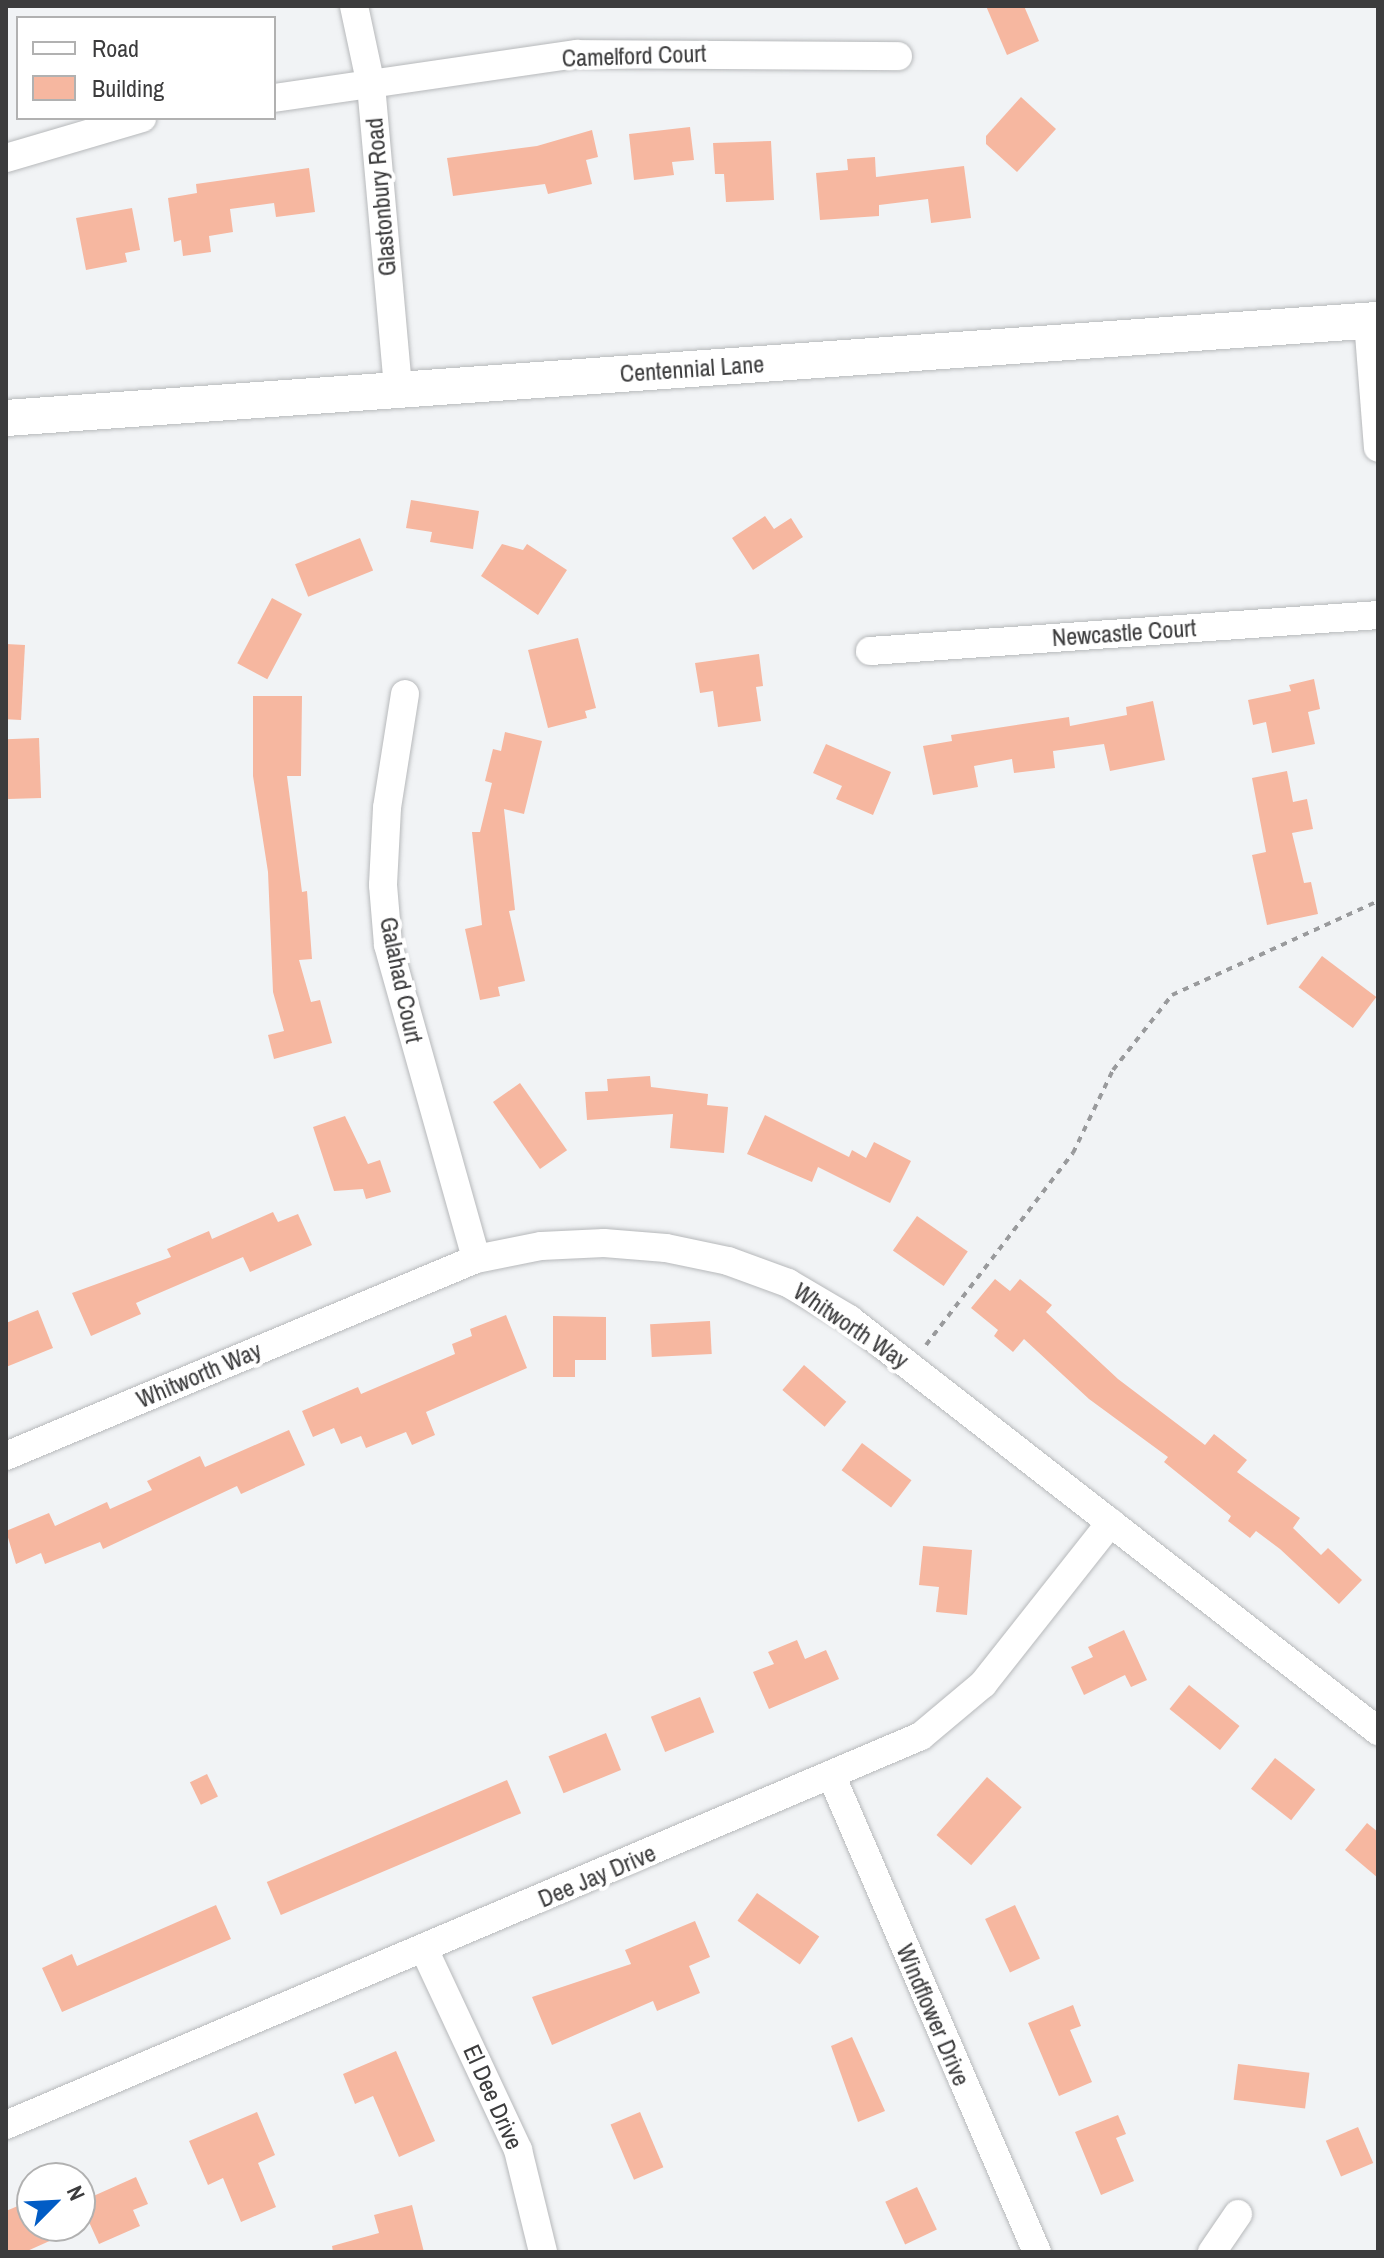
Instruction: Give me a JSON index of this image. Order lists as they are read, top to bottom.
{
  "streets": {
    "street": [
      "Camelford Court",
      "Glastonbury Road",
      "Centennial Lane",
      "Newcastle Court",
      "Galahad Court",
      "Whitworth Way",
      "Dee Jay Drive",
      "Windflower Drive",
      "El Dee Drive"
    ]
  },
  "crossings": [
    ["Camelford Court", "Glastonbury Road"],
    ["Glastonbury Road", "Centennial Lane"],
    ["Galahad Court", "Whitworth Way"],
    ["Whitworth Way", "Dee Jay Drive"],
    ["Dee Jay Drive", "Windflower Drive"],
    ["Dee Jay Drive", "El Dee Drive"]
  ],
  "legend": ["Road", "Building"],
  "north": "top right"
}
